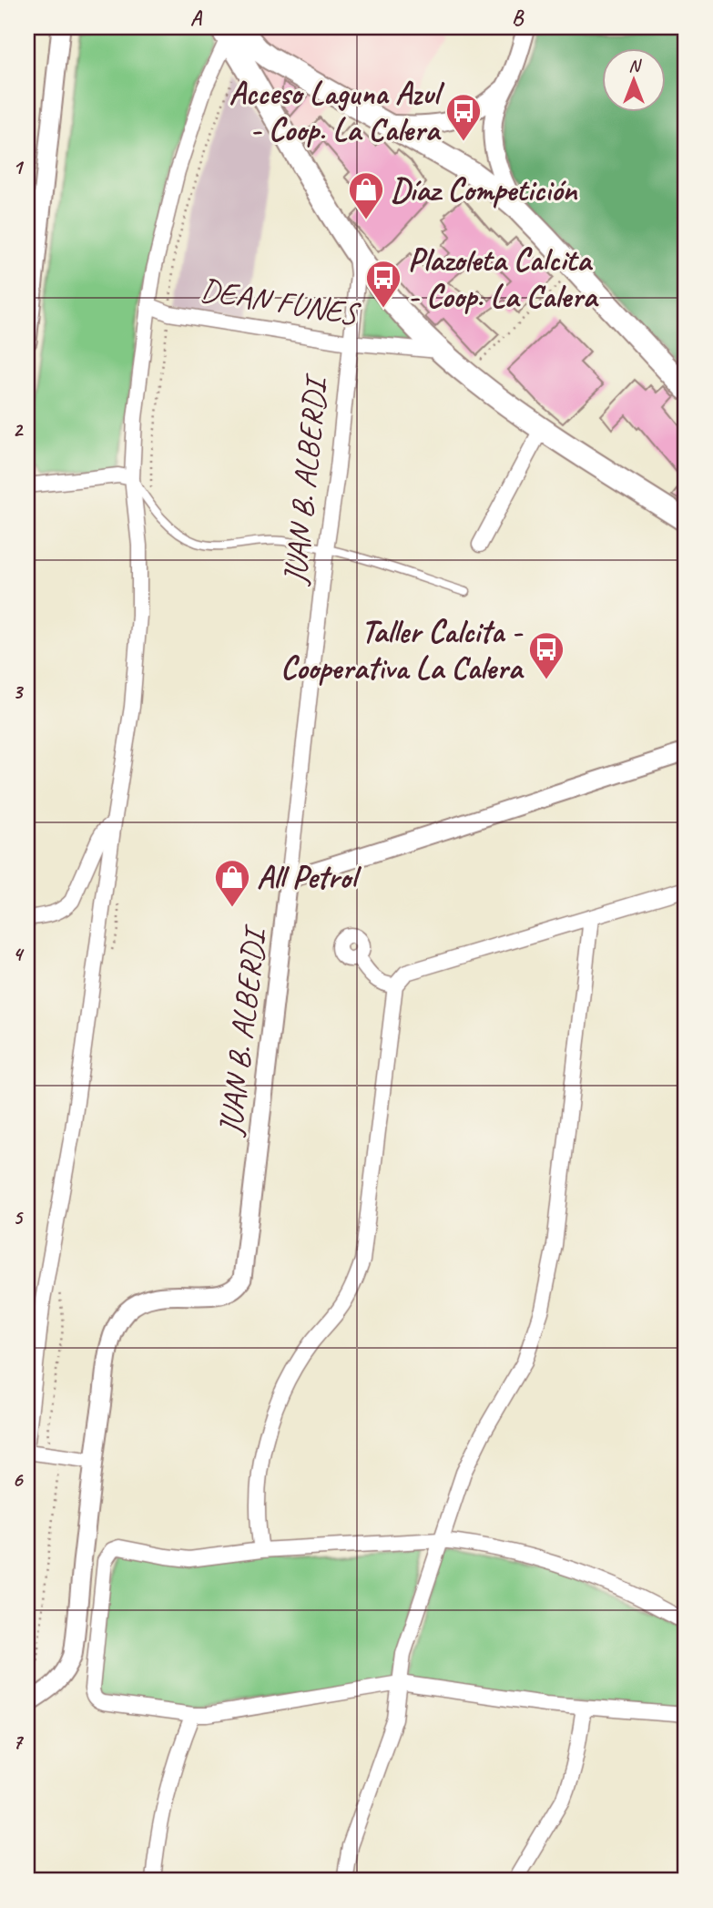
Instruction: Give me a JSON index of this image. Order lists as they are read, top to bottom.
{
  "streets": {
    "street": ["DEAN FUNES", "JUAN B. ALBERDI"]
  },
  "crossings": [
    ["DEAN FUNES", "JUAN B. ALBERDI"]
  ],
  "places": {
    "bus stop": ["Acceso Laguna Azul - Coop. La Calera", "Plazoleta Calcita - Coop. La Calera", "Taller Calcita - Cooperativa La Calera"],
    "shop": ["Díaz Competición", "All Petrol"]
  },
  "north": "top",
  "grid": {
    "columns": ["A", "B"],
    "rows": [
      "1",
      "2",
      "3",
      "4",
      "5",
      "6",
      "7"
    ]
  }
}
